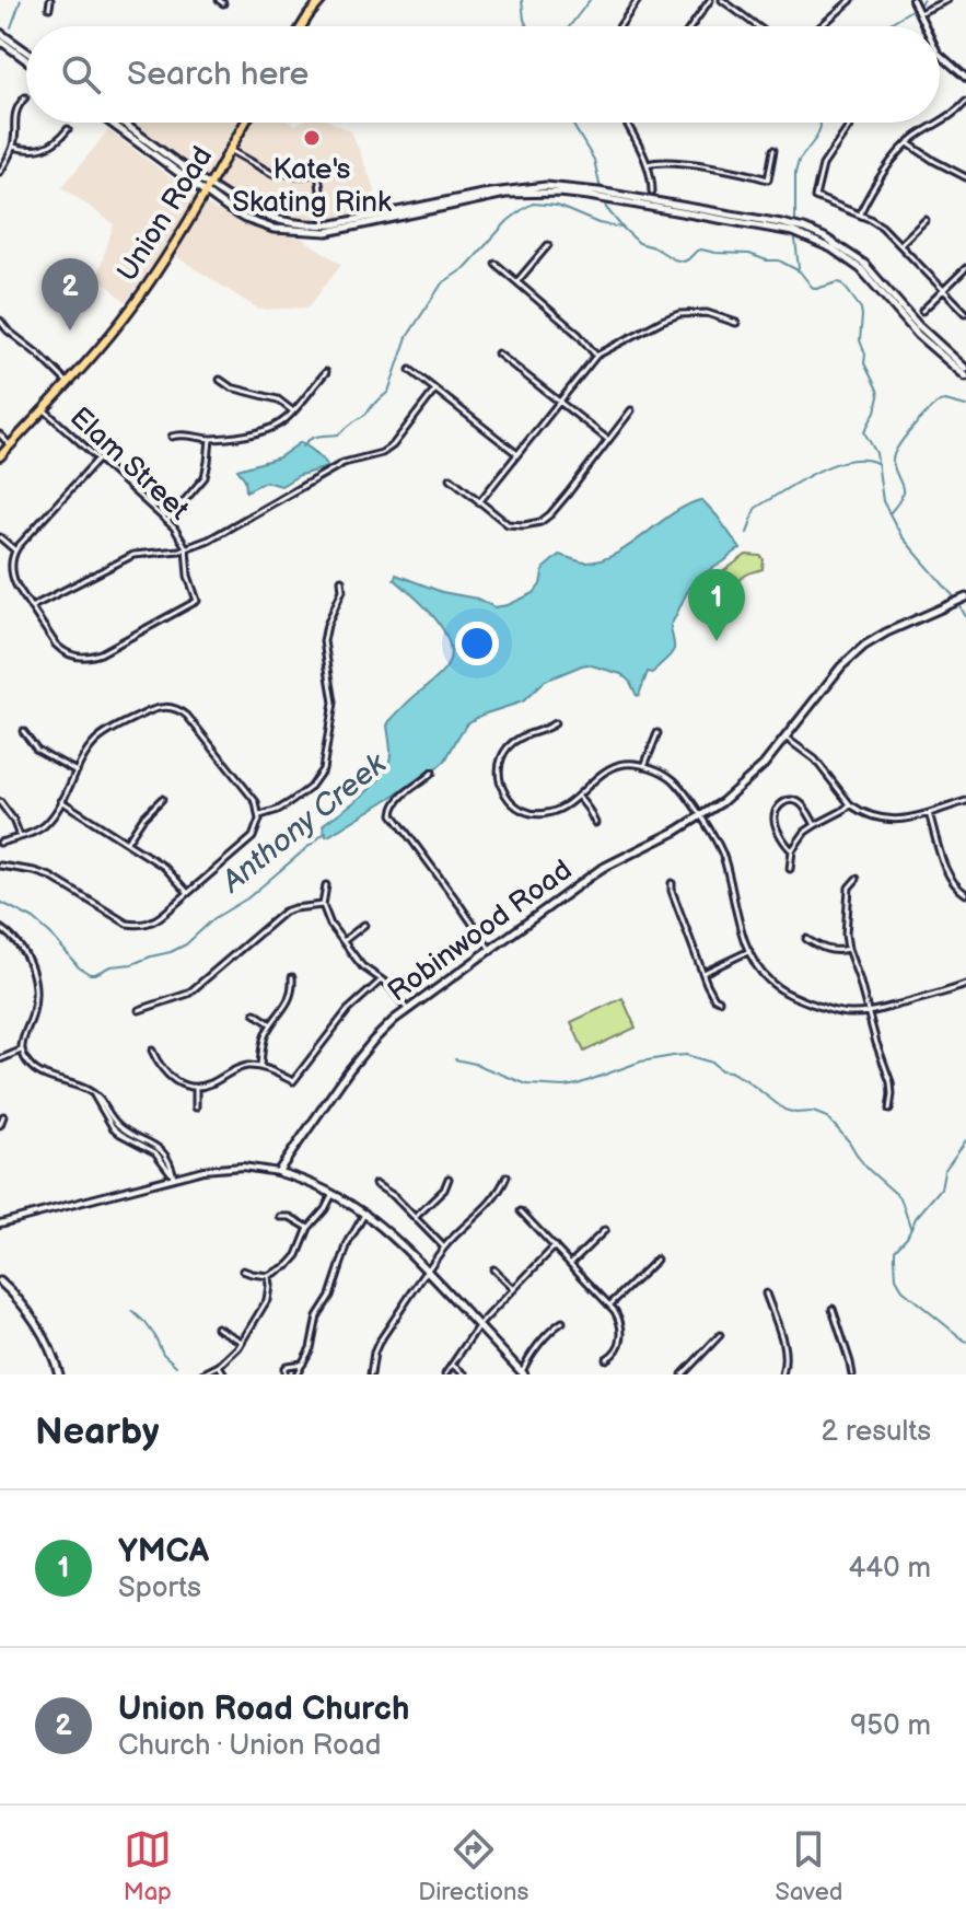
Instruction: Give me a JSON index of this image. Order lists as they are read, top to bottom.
{
  "streets": {
    "main road": ["Union Road", "Robinwood Road"],
    "street": ["Elam Street"]
  },
  "crossings": [
    ["Union Road", "Elam Street"]
  ],
  "water": ["Anthony Creek"],
  "places": ["Kate's Skating Rink"],
  "page": {
    "search": "Search here",
    "pins": ["2", "1"],
    "heading": ["Nearby", "2 results"],
    "list": [
      {
        "mark": "1",
        "name": "YMCA",
        "note": "Sports",
        "value": "440 m"
      },
      {
        "mark": "2",
        "name": "Union Road Church",
        "note": "Church · Union Road",
        "value": "950 m"
      }
    ],
    "nav": ["Map", "Directions", "Saved"]
  }
}
